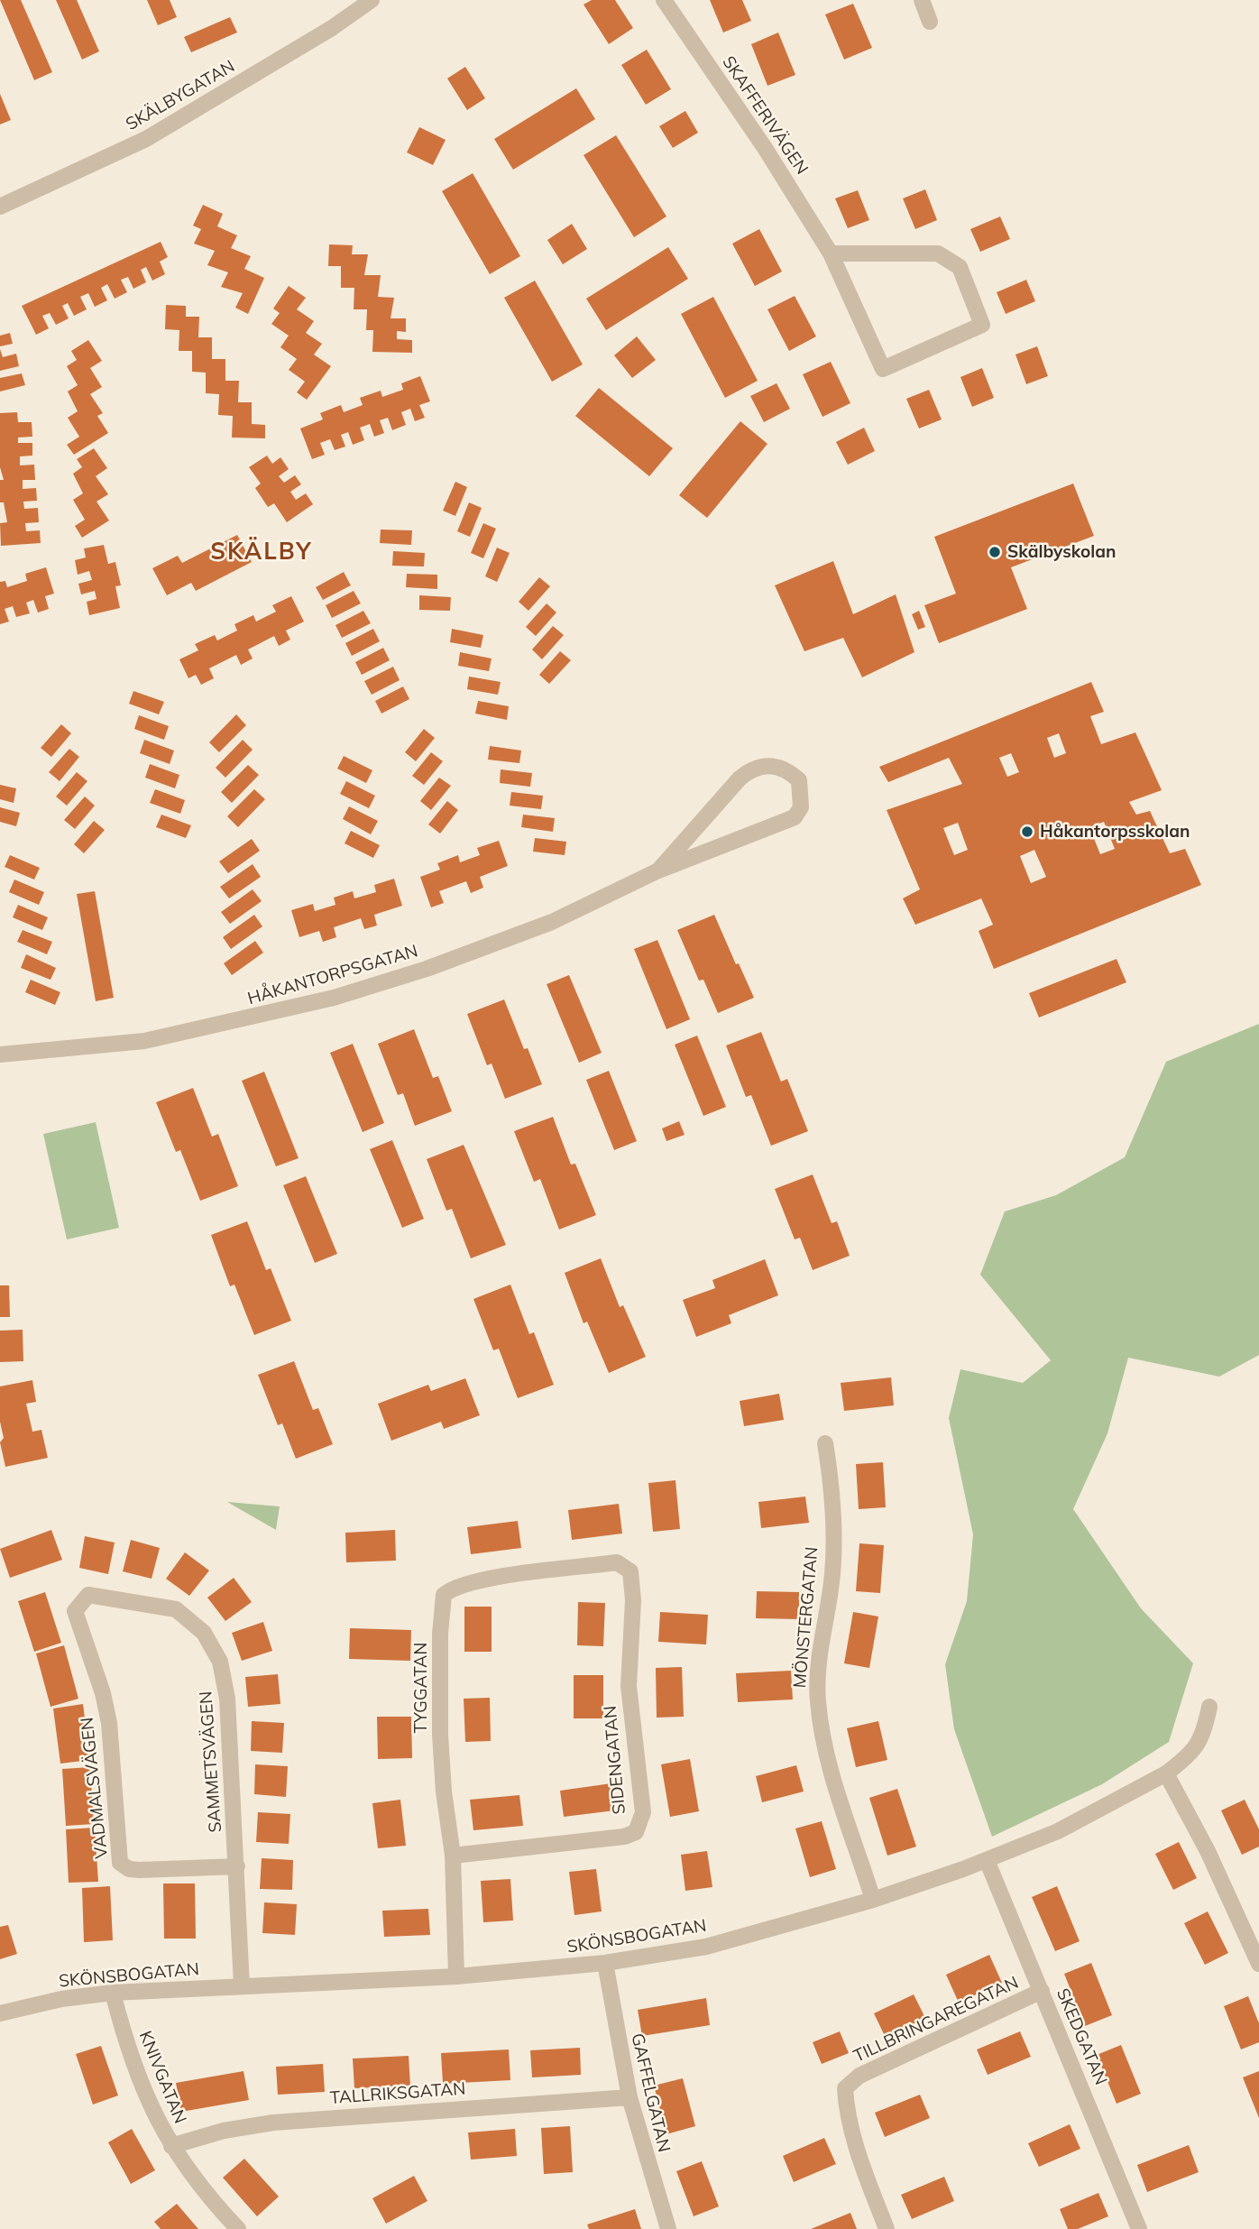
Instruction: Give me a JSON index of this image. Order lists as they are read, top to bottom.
{
  "streets": {
    "street": [
      "SKÄLBYGATAN",
      "SKAFFERIVÄGEN",
      "HÅKANTORPSGATAN",
      "MÖNSTERGATAN",
      "TYGGATAN",
      "SIDENGATAN",
      "SAMMETSVÄGEN",
      "VADMALSVÄGEN",
      "SKÖNSBOGATAN",
      "TILLBRINGAREGATAN",
      "SKEDGATAN",
      "KNIVGATAN",
      "GAFFELGATAN",
      "TALLRIKSGATAN"
    ]
  },
  "crossings": [
    ["MÖNSTERGATAN", "SKÖNSBOGATAN"],
    ["TYGGATAN", "SIDENGATAN"],
    ["TYGGATAN", "SKÖNSBOGATAN"],
    ["SAMMETSVÄGEN", "VADMALSVÄGEN"],
    ["SAMMETSVÄGEN", "SKÖNSBOGATAN"],
    ["SKÖNSBOGATAN", "SKEDGATAN"],
    ["SKÖNSBOGATAN", "KNIVGATAN"],
    ["SKÖNSBOGATAN", "GAFFELGATAN"],
    ["TILLBRINGAREGATAN", "SKEDGATAN"],
    ["KNIVGATAN", "TALLRIKSGATAN"],
    ["GAFFELGATAN", "TALLRIKSGATAN"]
  ],
  "districts": ["SKÄLBY"],
  "places": ["Skälbyskolan", "Håkantorpsskolan"]
}
